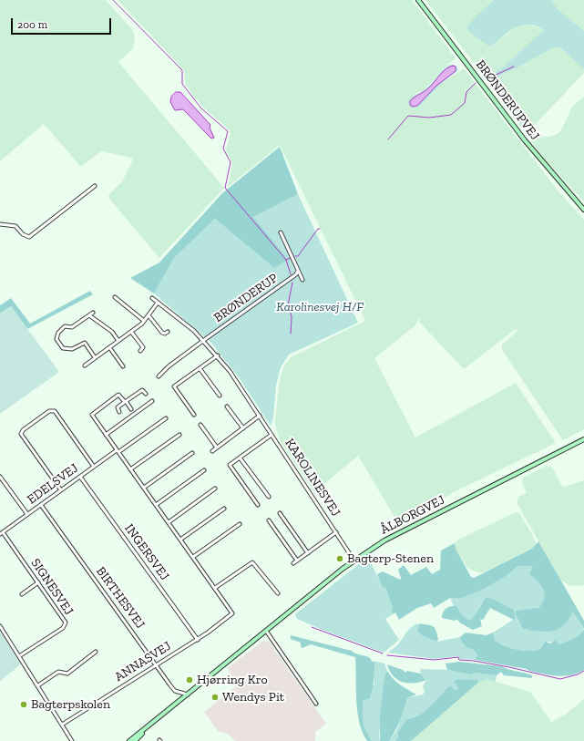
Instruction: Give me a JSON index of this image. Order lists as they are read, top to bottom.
{
  "streets": {
    "main road": ["BRØNDERUPVEJ", "ÅLBORGVEJ"],
    "street": [
      "BRØNDERUP",
      "KAROLINESVEJ",
      "EDELSVEJ",
      "INGERSVEJ",
      "SIGNESVEJ",
      "BIRTHESVEJ",
      "ANNASVEJ"
    ]
  },
  "crossings": [
    ["BRØNDERUP", "KAROLINESVEJ"],
    ["KAROLINESVEJ", "ÅLBORGVEJ"],
    ["EDELSVEJ", "INGERSVEJ"],
    ["EDELSVEJ", "SIGNESVEJ"],
    ["EDELSVEJ", "BIRTHESVEJ"],
    ["ÅLBORGVEJ", "BIRTHESVEJ"],
    ["INGERSVEJ", "ANNASVEJ"],
    ["BIRTHESVEJ", "ANNASVEJ"]
  ],
  "parks": ["Karolinesvej H/F"],
  "places": [
    "Bagterp-Stenen",
    "Hjørring Kro",
    "Wendys Pit",
    "Bagterpskolen"
  ],
  "scale_bar": "200 m"
}
